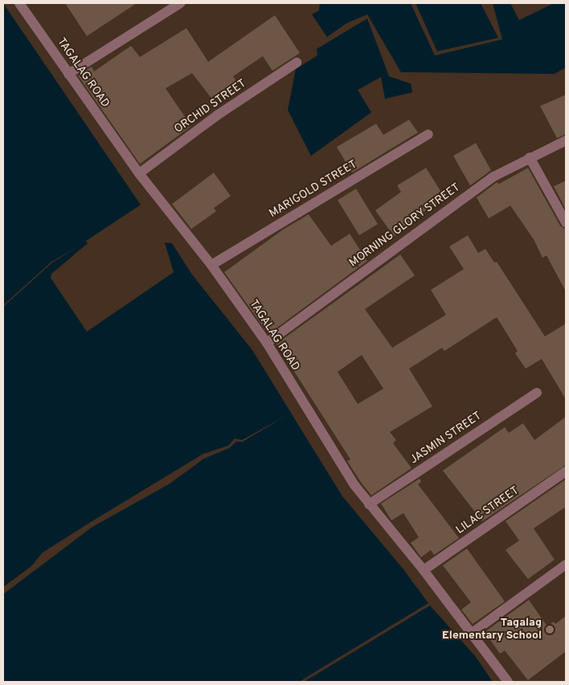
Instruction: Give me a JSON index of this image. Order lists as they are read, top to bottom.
{
  "streets": {
    "street": [
      "TAGALAG ROAD",
      "ORCHID STREET",
      "MARIGOLD STREET",
      "MORNING GLORY STREET",
      "JASMIN STREET",
      "LILAC STREET"
    ]
  },
  "crossings": [
    ["TAGALAG ROAD", "ORCHID STREET"],
    ["TAGALAG ROAD", "MARIGOLD STREET"],
    ["TAGALAG ROAD", "MORNING GLORY STREET"],
    ["TAGALAG ROAD", "JASMIN STREET"],
    ["TAGALAG ROAD", "LILAC STREET"]
  ],
  "places": ["Tagalag Elementary School"]
}
